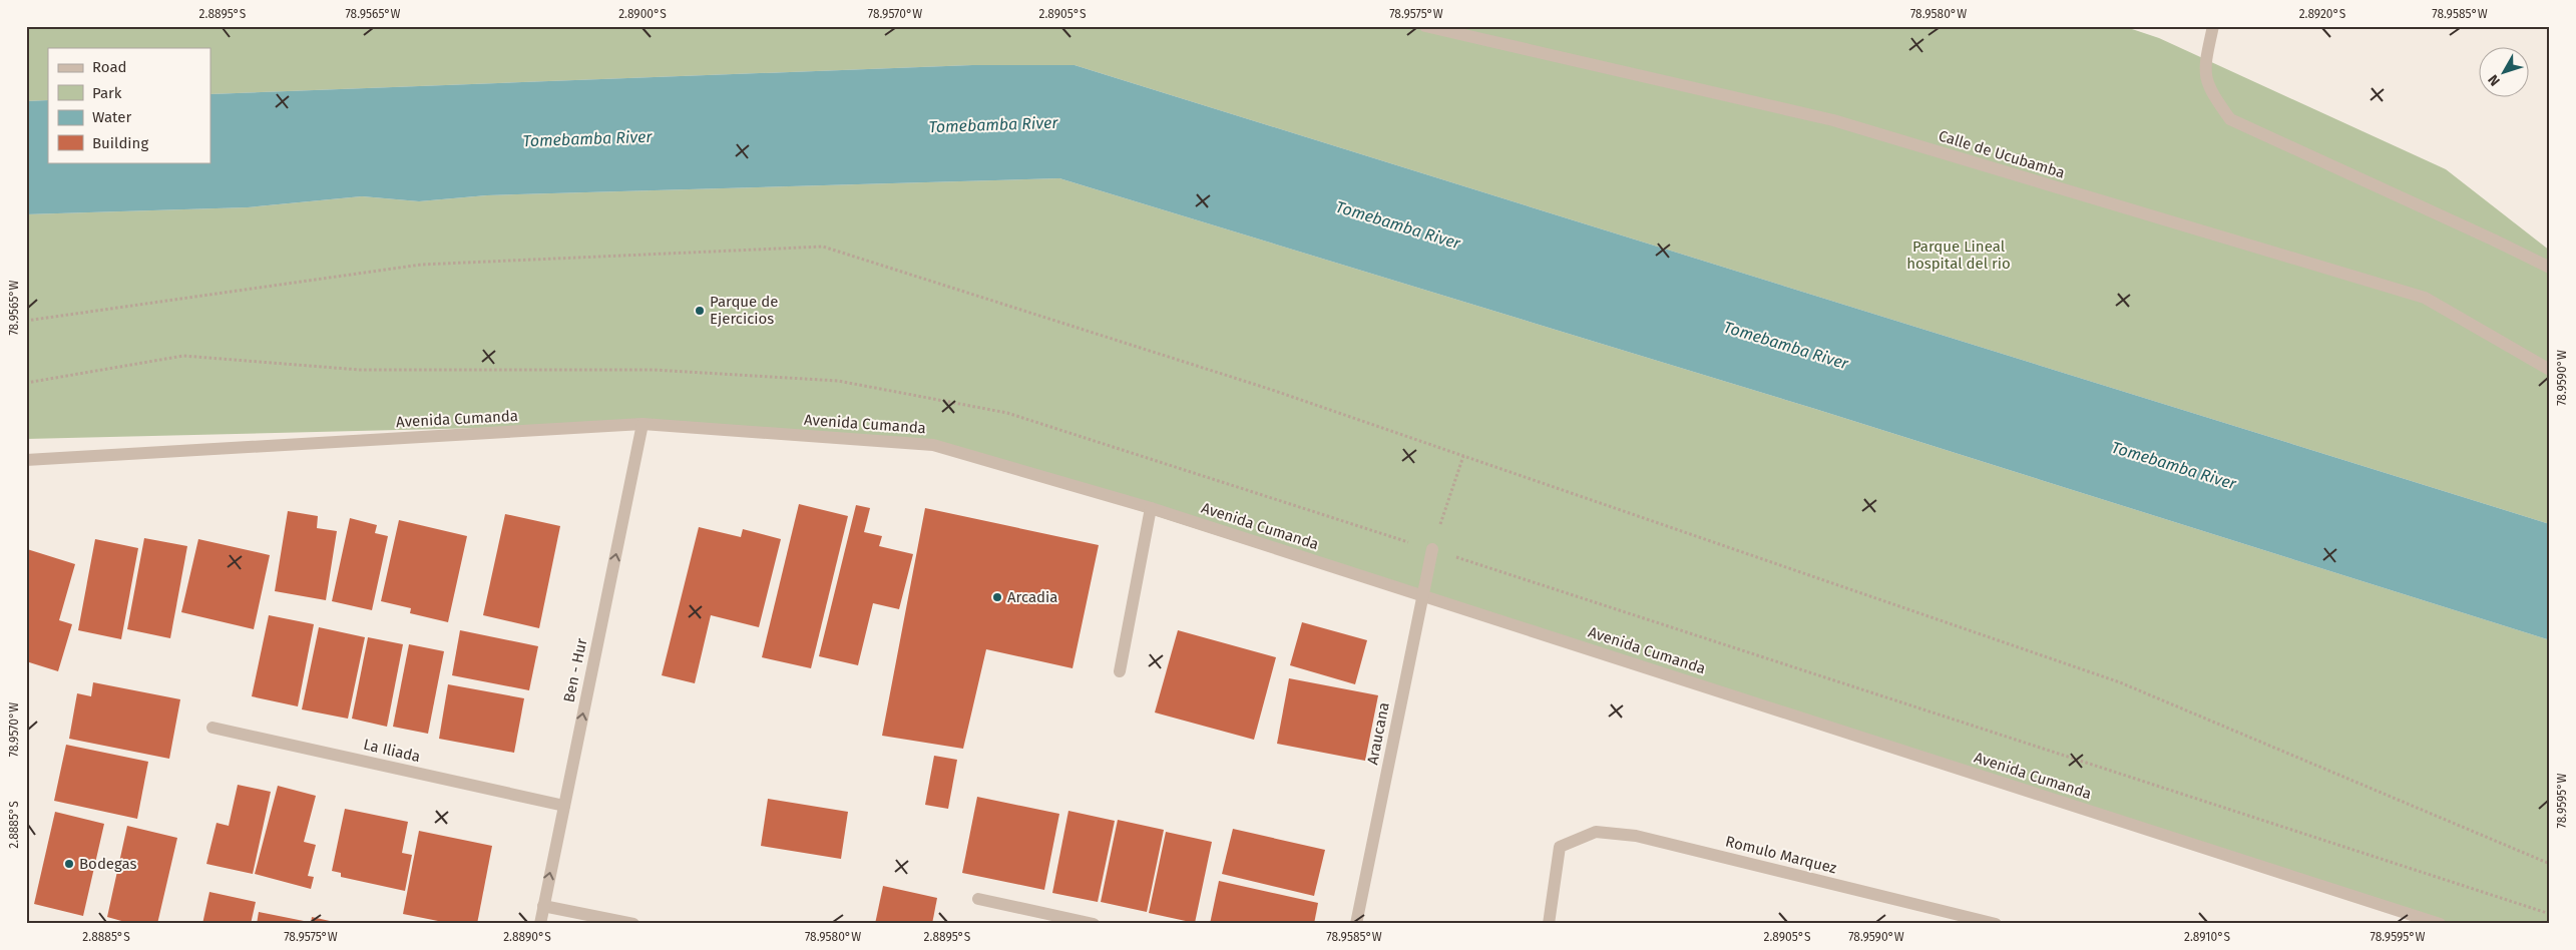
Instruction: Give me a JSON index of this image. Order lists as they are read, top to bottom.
{
  "streets": {
    "street": [
      "Calle de Ucubamba",
      "Avenida Cumanda",
      "Ben - Hur",
      "Araucana",
      "La Iliada",
      "Romulo Marquez"
    ]
  },
  "crossings": [
    ["Avenida Cumanda", "Ben - Hur"],
    ["Avenida Cumanda", "Araucana"],
    ["Ben - Hur", "La Iliada"]
  ],
  "one_way": ["Ben - Hur"],
  "water": ["Tomebamba River"],
  "parks": ["Parque Lineal hospital del rio"],
  "places": ["Parque de Ejercicios", "Arcadia", "Bodegas"],
  "legend": [
    "Road",
    "Park",
    "Water",
    "Building"
  ],
  "north": "bottom left",
  "coordinates": [
    "2.8895°S",
    "78.9565°W",
    "2.8900°S",
    "78.9570°W",
    "2.8905°S",
    "78.9575°W",
    "78.9580°W",
    "2.8920°S",
    "78.9585°W",
    "78.9590°W",
    "78.9595°W",
    "2.8885°S",
    "2.8890°S",
    "2.8910°S"
  ]
}
